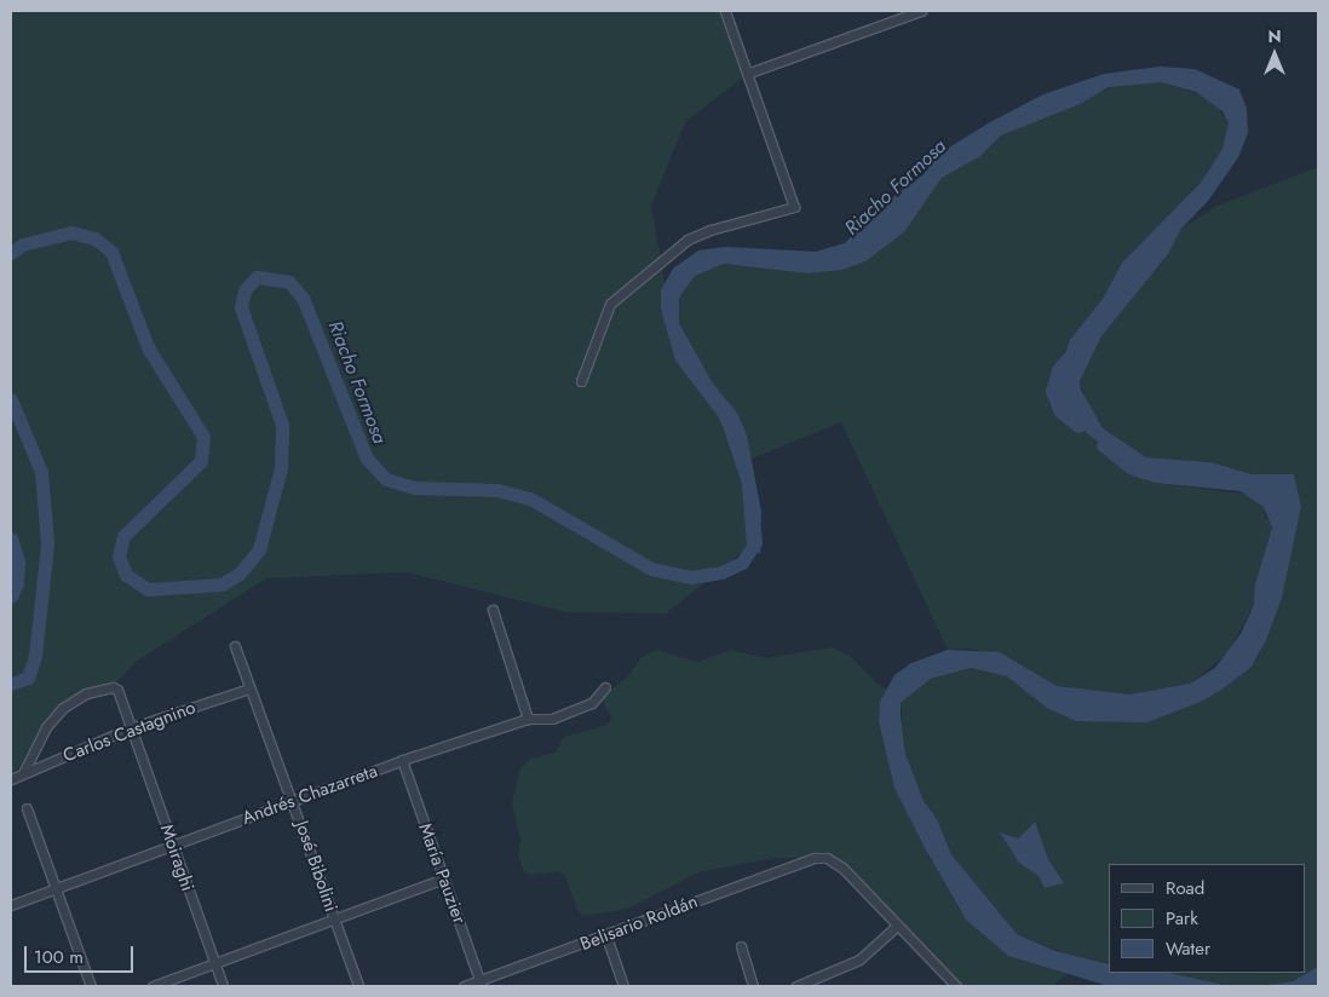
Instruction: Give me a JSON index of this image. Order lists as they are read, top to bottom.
{
  "streets": {
    "street": [
      "Carlos Castagnino",
      "Andrés Chazarreta",
      "Moiraghi",
      "José Bibolini",
      "María Pauzier",
      "Belisario Roldán"
    ]
  },
  "crossings": [
    ["Carlos Castagnino", "Moiraghi"],
    ["Carlos Castagnino", "José Bibolini"],
    ["Andrés Chazarreta", "Moiraghi"],
    ["Andrés Chazarreta", "José Bibolini"],
    ["Andrés Chazarreta", "María Pauzier"],
    ["María Pauzier", "Belisario Roldán"]
  ],
  "water": ["Riacho Formosa"],
  "legend": ["Road", "Park", "Water"],
  "scale_bar": "100 m",
  "north": "top"
}
